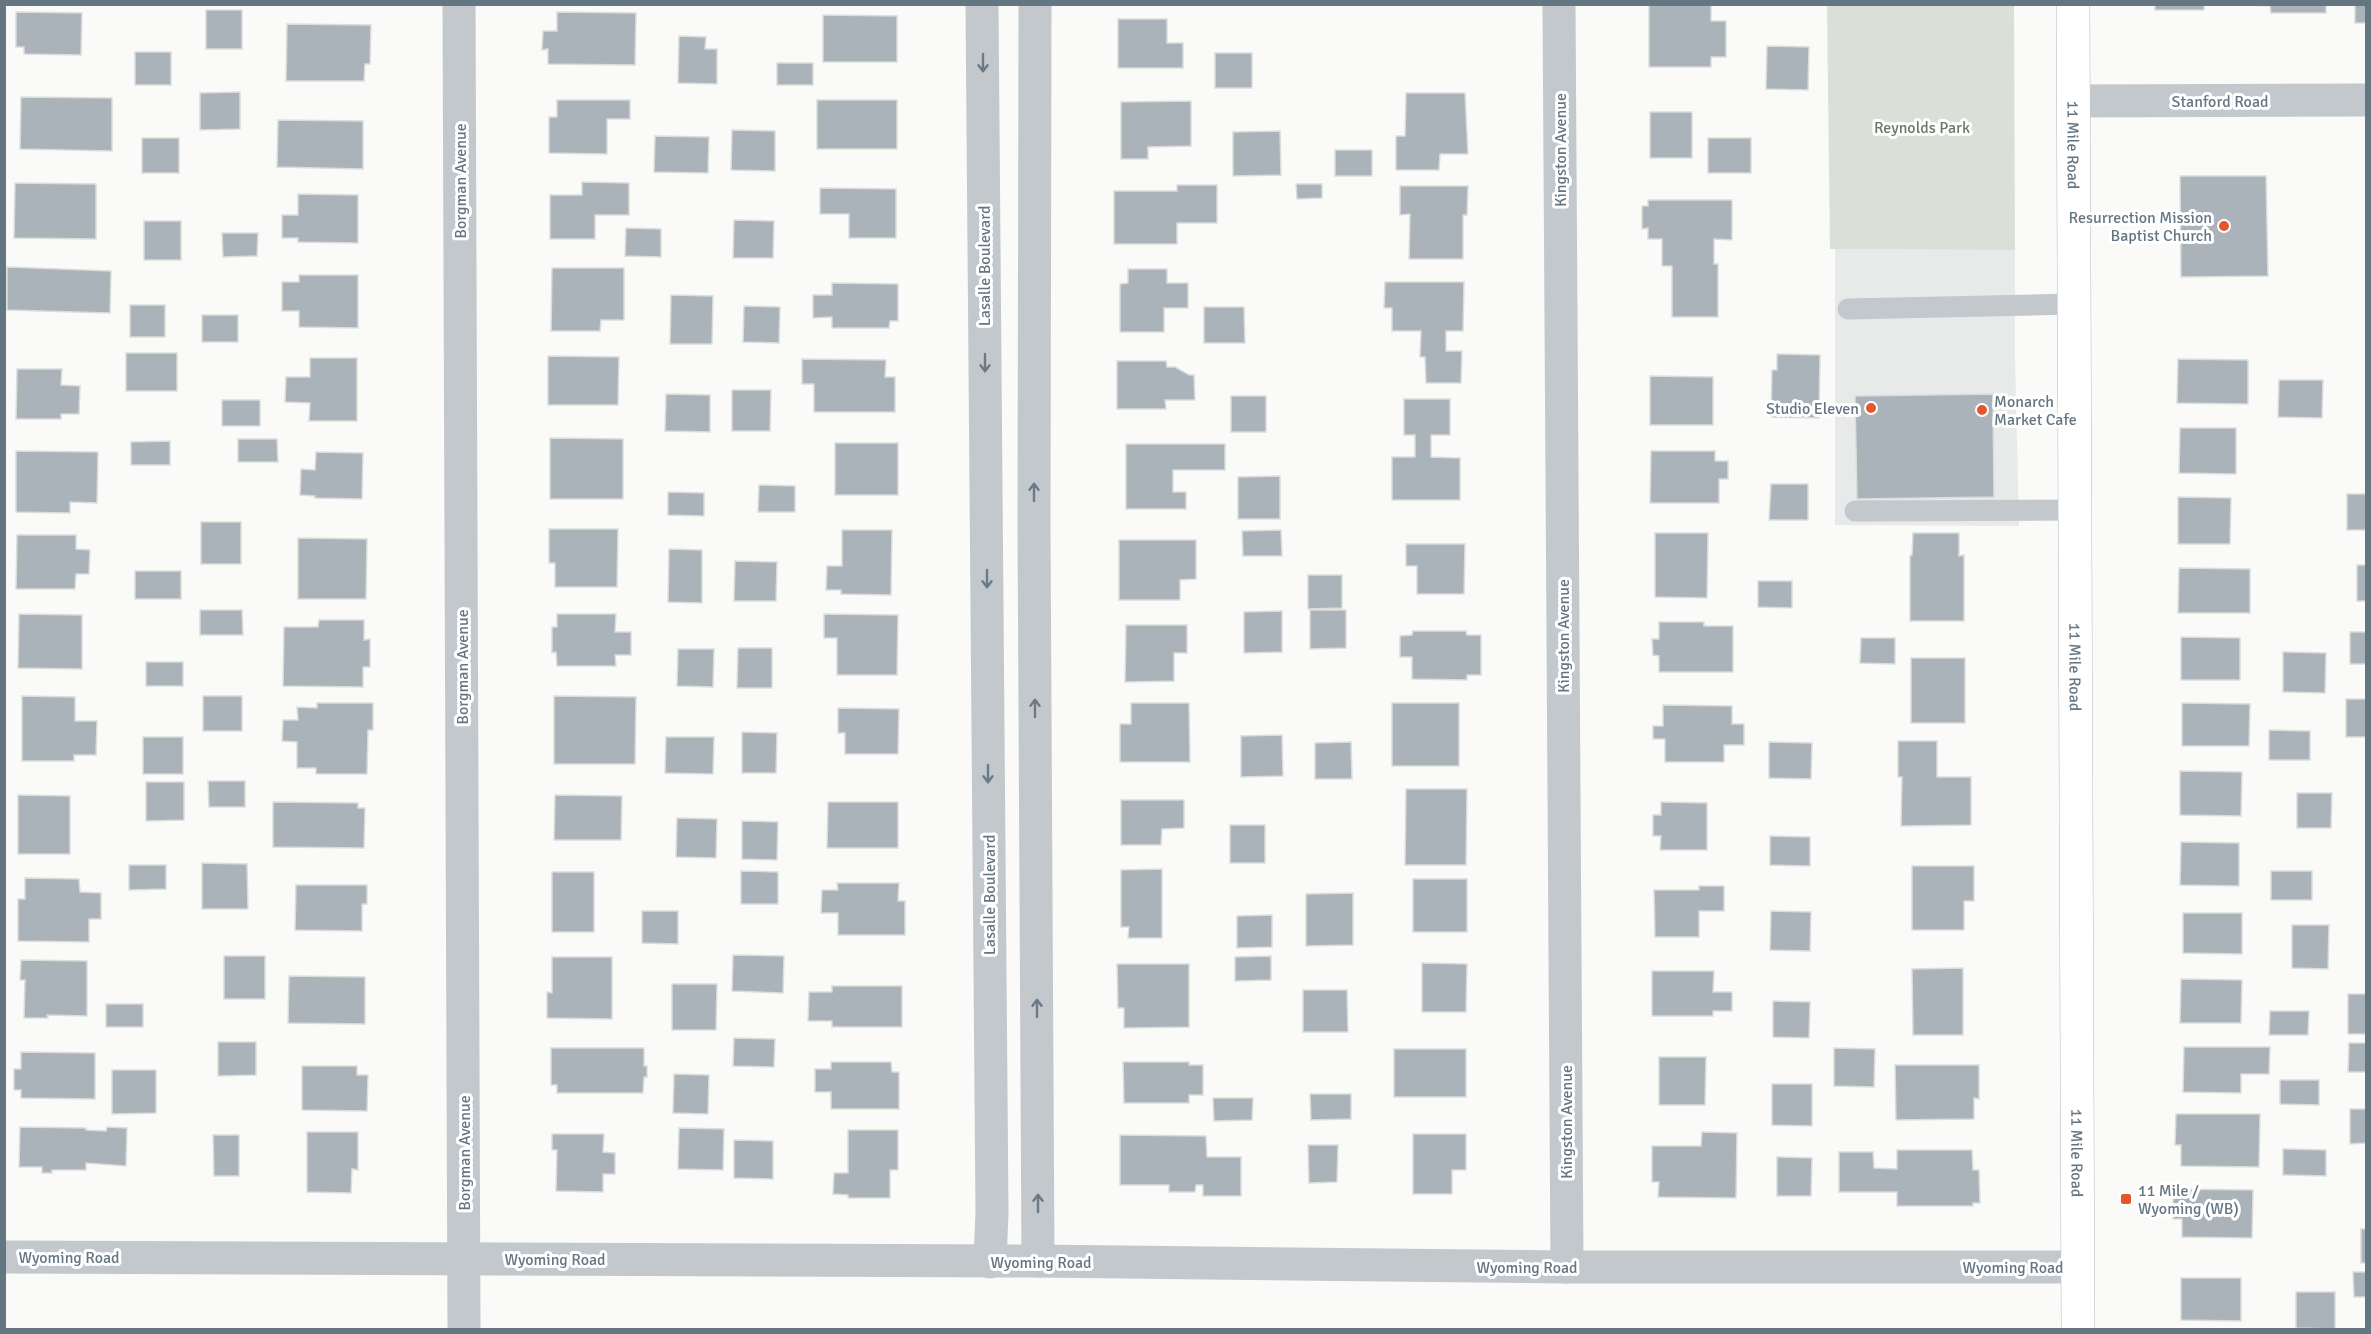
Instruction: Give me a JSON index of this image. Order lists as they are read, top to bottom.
{
  "streets": {
    "main road": ["11 Mile Road"],
    "street": [
      "Stanford Road",
      "Kingston Avenue",
      "Borgman Avenue",
      "Lasalle Boulevard",
      "Wyoming Road"
    ]
  },
  "crossings": [
    ["Stanford Road", "11 Mile Road"],
    ["11 Mile Road", "Wyoming Road"],
    ["Kingston Avenue", "Wyoming Road"],
    ["Borgman Avenue", "Wyoming Road"],
    ["Lasalle Boulevard", "Wyoming Road"]
  ],
  "parks": ["Reynolds Park"],
  "places": {
    "other": ["Resurrection Mission Baptist Church", "Studio Eleven", "Monarch Market Cafe"],
    "transit": ["11 Mile / Wyoming (WB)"]
  }
}
